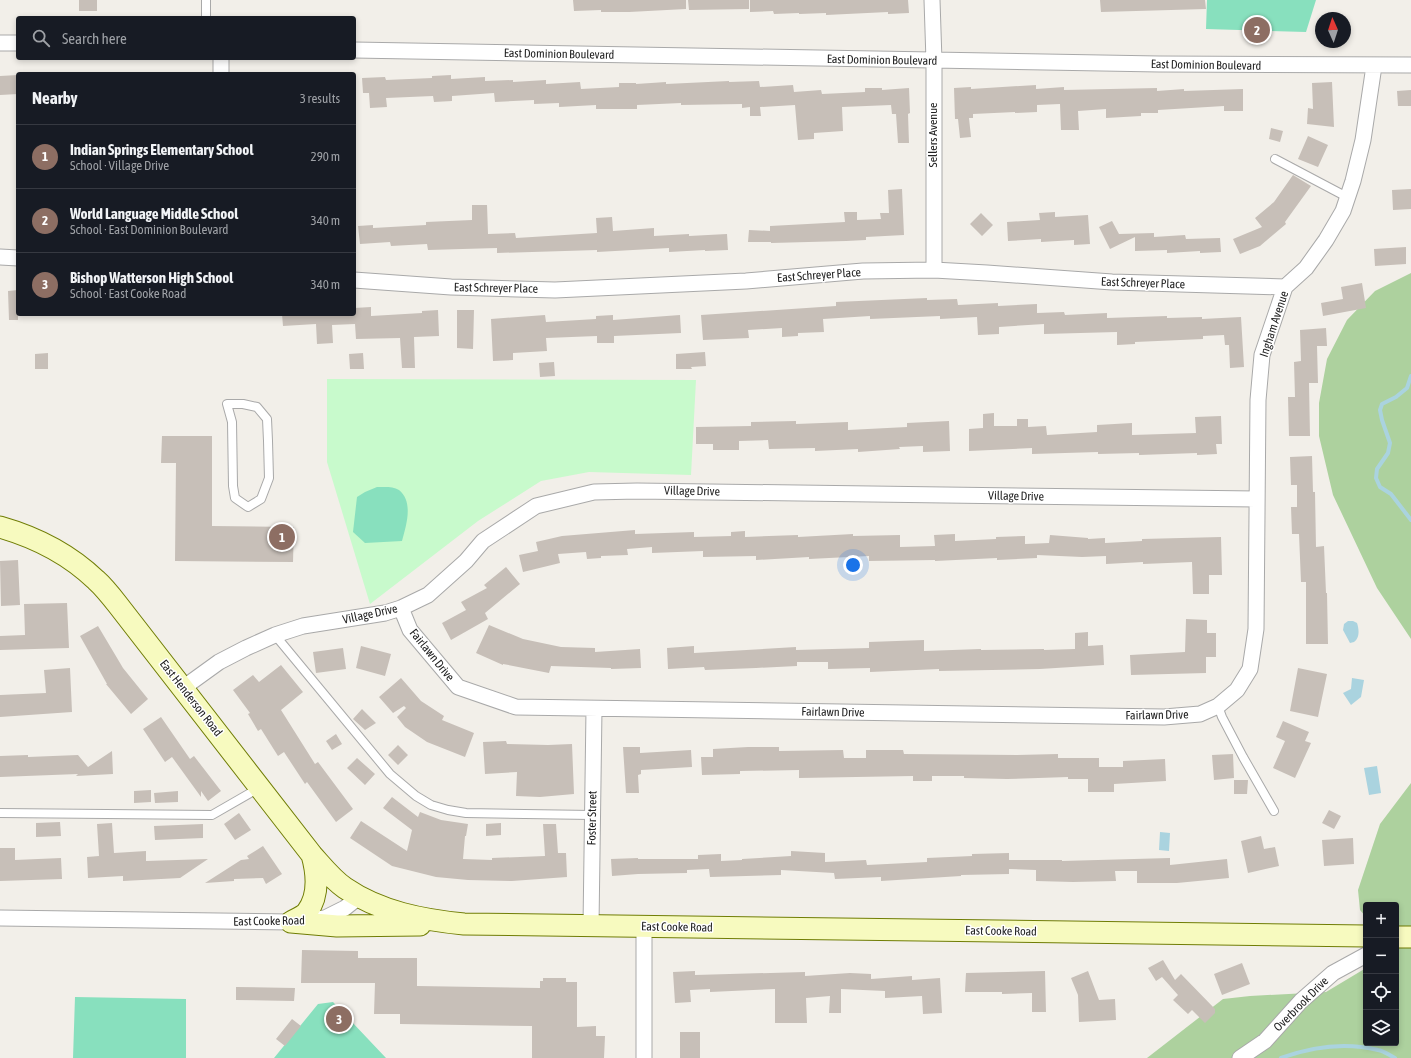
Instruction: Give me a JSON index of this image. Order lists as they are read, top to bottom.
{
  "streets": {
    "main road": ["East Henderson Road", "East Cooke Road"],
    "street": [
      "East Dominion Boulevard",
      "Sellers Avenue",
      "East Schreyer Place",
      "Ingham Avenue",
      "Village Drive",
      "Fairlawn Drive",
      "Foster Street",
      "Overbrook Drive"
    ]
  },
  "crossings": [
    ["East Dominion Boulevard", "Sellers Avenue"],
    ["East Dominion Boulevard", "Ingham Avenue"],
    ["Sellers Avenue", "East Schreyer Place"],
    ["East Schreyer Place", "Ingham Avenue"],
    ["Ingham Avenue", "Village Drive"],
    ["Ingham Avenue", "Fairlawn Drive"],
    ["Village Drive", "Fairlawn Drive"],
    ["Village Drive", "East Henderson Road"],
    ["Fairlawn Drive", "Foster Street"],
    ["East Henderson Road", "East Cooke Road"],
    ["Foster Street", "East Cooke Road"]
  ],
  "north": "top",
  "page": {
    "pins": ["2", "1", "3"],
    "search": "Search here",
    "heading": ["Nearby", "3 results"],
    "list": [
      {
        "mark": "1",
        "name": "Indian Springs Elementary School",
        "note": "School · Village Drive",
        "value": "290 m"
      },
      {
        "mark": "2",
        "name": "World Language Middle School",
        "note": "School · East Dominion Boulevard",
        "value": "340 m"
      },
      {
        "mark": "3",
        "name": "Bishop Watterson High School",
        "note": "School · East Cooke Road",
        "value": "340 m"
      }
    ],
    "map_buttons": ["+", "−"]
  }
}
